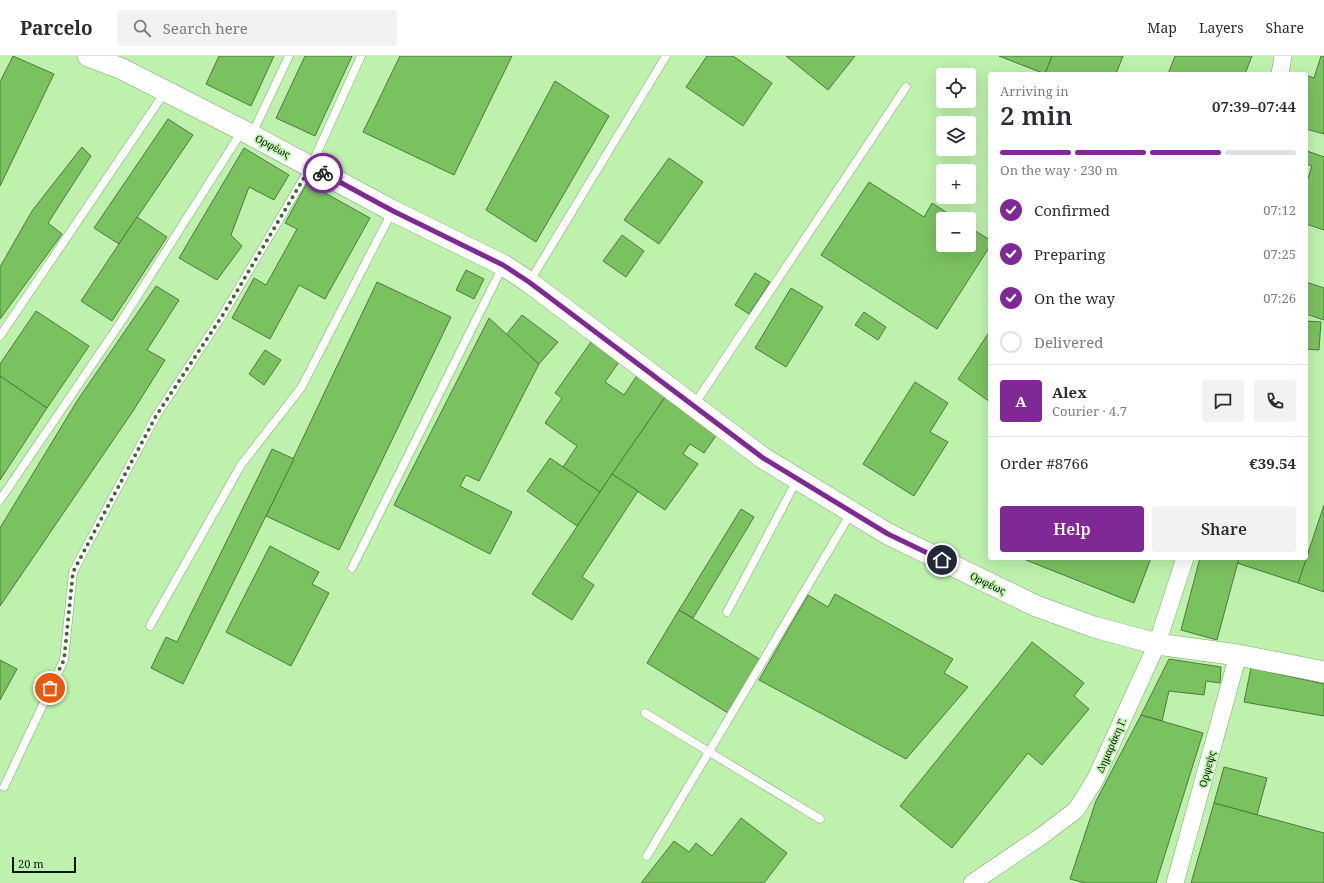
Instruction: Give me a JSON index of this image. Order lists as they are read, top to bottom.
{
  "streets": {
    "street": ["Ορφέως", "Δημαράκη Γ.", "Ορφεψς"]
  },
  "crossings": [
    ["Ορφέως", "Δημαράκη Γ."],
    ["Ορφέως", "Ορφεψς"]
  ],
  "scale_bar": "20 m",
  "page": {
    "header": "Parcelo",
    "search": "Search here",
    "nav": ["Map", "Layers", "Share"],
    "map_buttons": ["+", "−"],
    "heading": ["2 min", "Arriving in", "07:39–07:44"],
    "panel": [
      "Alex",
      "Courier · 4.7",
      "Order #8766",
      "€39.54"
    ],
    "bar": "On the way · 230 m",
    "list": [
      ["Confirmed", "07:12"],
      ["Preparing", "07:25"],
      ["On the way", "07:26"],
      "Delivered"
    ],
    "round": "A",
    "buttons": ["Help", "Share"],
    "scale": "20 m"
  }
}
